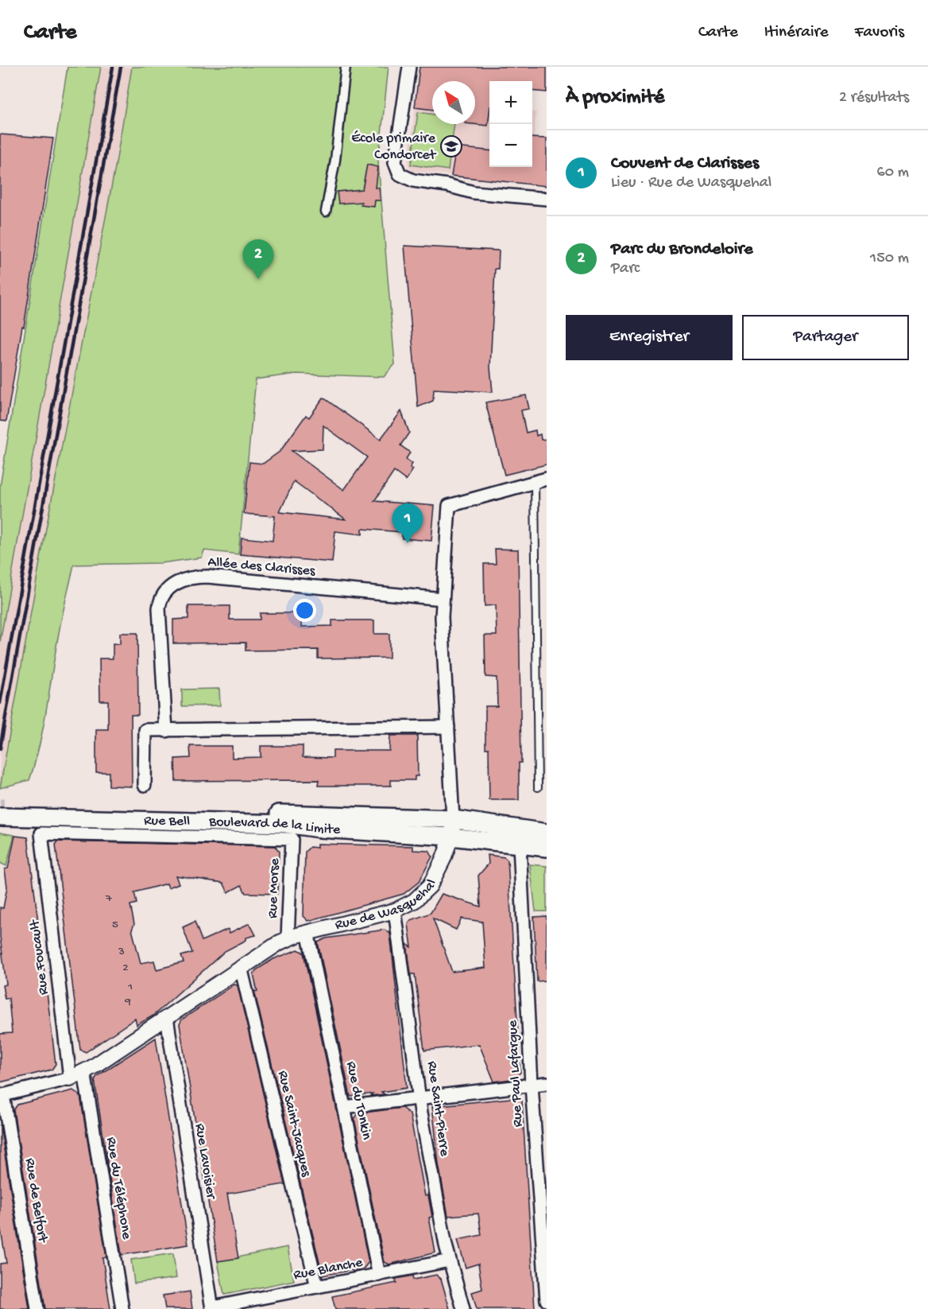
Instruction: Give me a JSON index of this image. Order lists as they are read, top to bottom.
{
  "streets": {
    "main road": ["Boulevard de la Limite"],
    "street": [
      "Allée des Clarisses",
      "Rue Bell",
      "Rue Morse",
      "Rue de Wasquehal",
      "Rue Foucault",
      "Rue Paul Lafargue",
      "Rue du Tonkin",
      "Rue Saint-Pierre",
      "Rue Saint-Jacques",
      "Rue Lavoisier",
      "Rue du Téléphone",
      "Rue de Belfort",
      "Rue Blanche"
    ]
  },
  "crossings": [
    ["Allée des Clarisses", "Rue de Wasquehal"],
    ["Rue Bell", "Rue Morse"],
    ["Rue Bell", "Rue Foucault"],
    ["Boulevard de la Limite", "Rue de Wasquehal"],
    ["Boulevard de la Limite", "Rue Paul Lafargue"],
    ["Rue Morse", "Rue de Wasquehal"],
    ["Rue de Wasquehal", "Rue Foucault"],
    ["Rue de Wasquehal", "Rue du Tonkin"],
    ["Rue de Wasquehal", "Rue Saint-Pierre"],
    ["Rue de Wasquehal", "Rue Saint-Jacques"],
    ["Rue de Wasquehal", "Rue Lavoisier"],
    ["Rue de Wasquehal", "Rue du Téléphone"],
    ["Rue de Wasquehal", "Rue de Belfort"],
    ["Rue du Tonkin", "Rue Blanche"],
    ["Rue Saint-Pierre", "Rue Blanche"],
    ["Rue Saint-Jacques", "Rue Blanche"],
    ["Rue Lavoisier", "Rue Blanche"]
  ],
  "places": {
    "school or university": ["École primaire Condorcet"]
  },
  "house_numbers": [
    "7",
    "5",
    "3",
    "2",
    "1",
    "9"
  ],
  "north": "top left",
  "page": {
    "header": "Carte",
    "nav": ["Carte", "Itinéraire", "Favoris"],
    "heading": ["À proximité", "2 résultats"],
    "map_buttons": ["+", "−"],
    "list": [
      {
        "mark": "1",
        "name": "Couvent de Clarisses",
        "note": "Lieu · Rue de Wasquehal",
        "value": "60 m"
      },
      {
        "mark": "2",
        "name": "Parc du Brondeloire",
        "note": "Parc",
        "value": "150 m"
      }
    ],
    "pins": ["2", "1"],
    "buttons": ["Enregistrer", "Partager"]
  }
}
